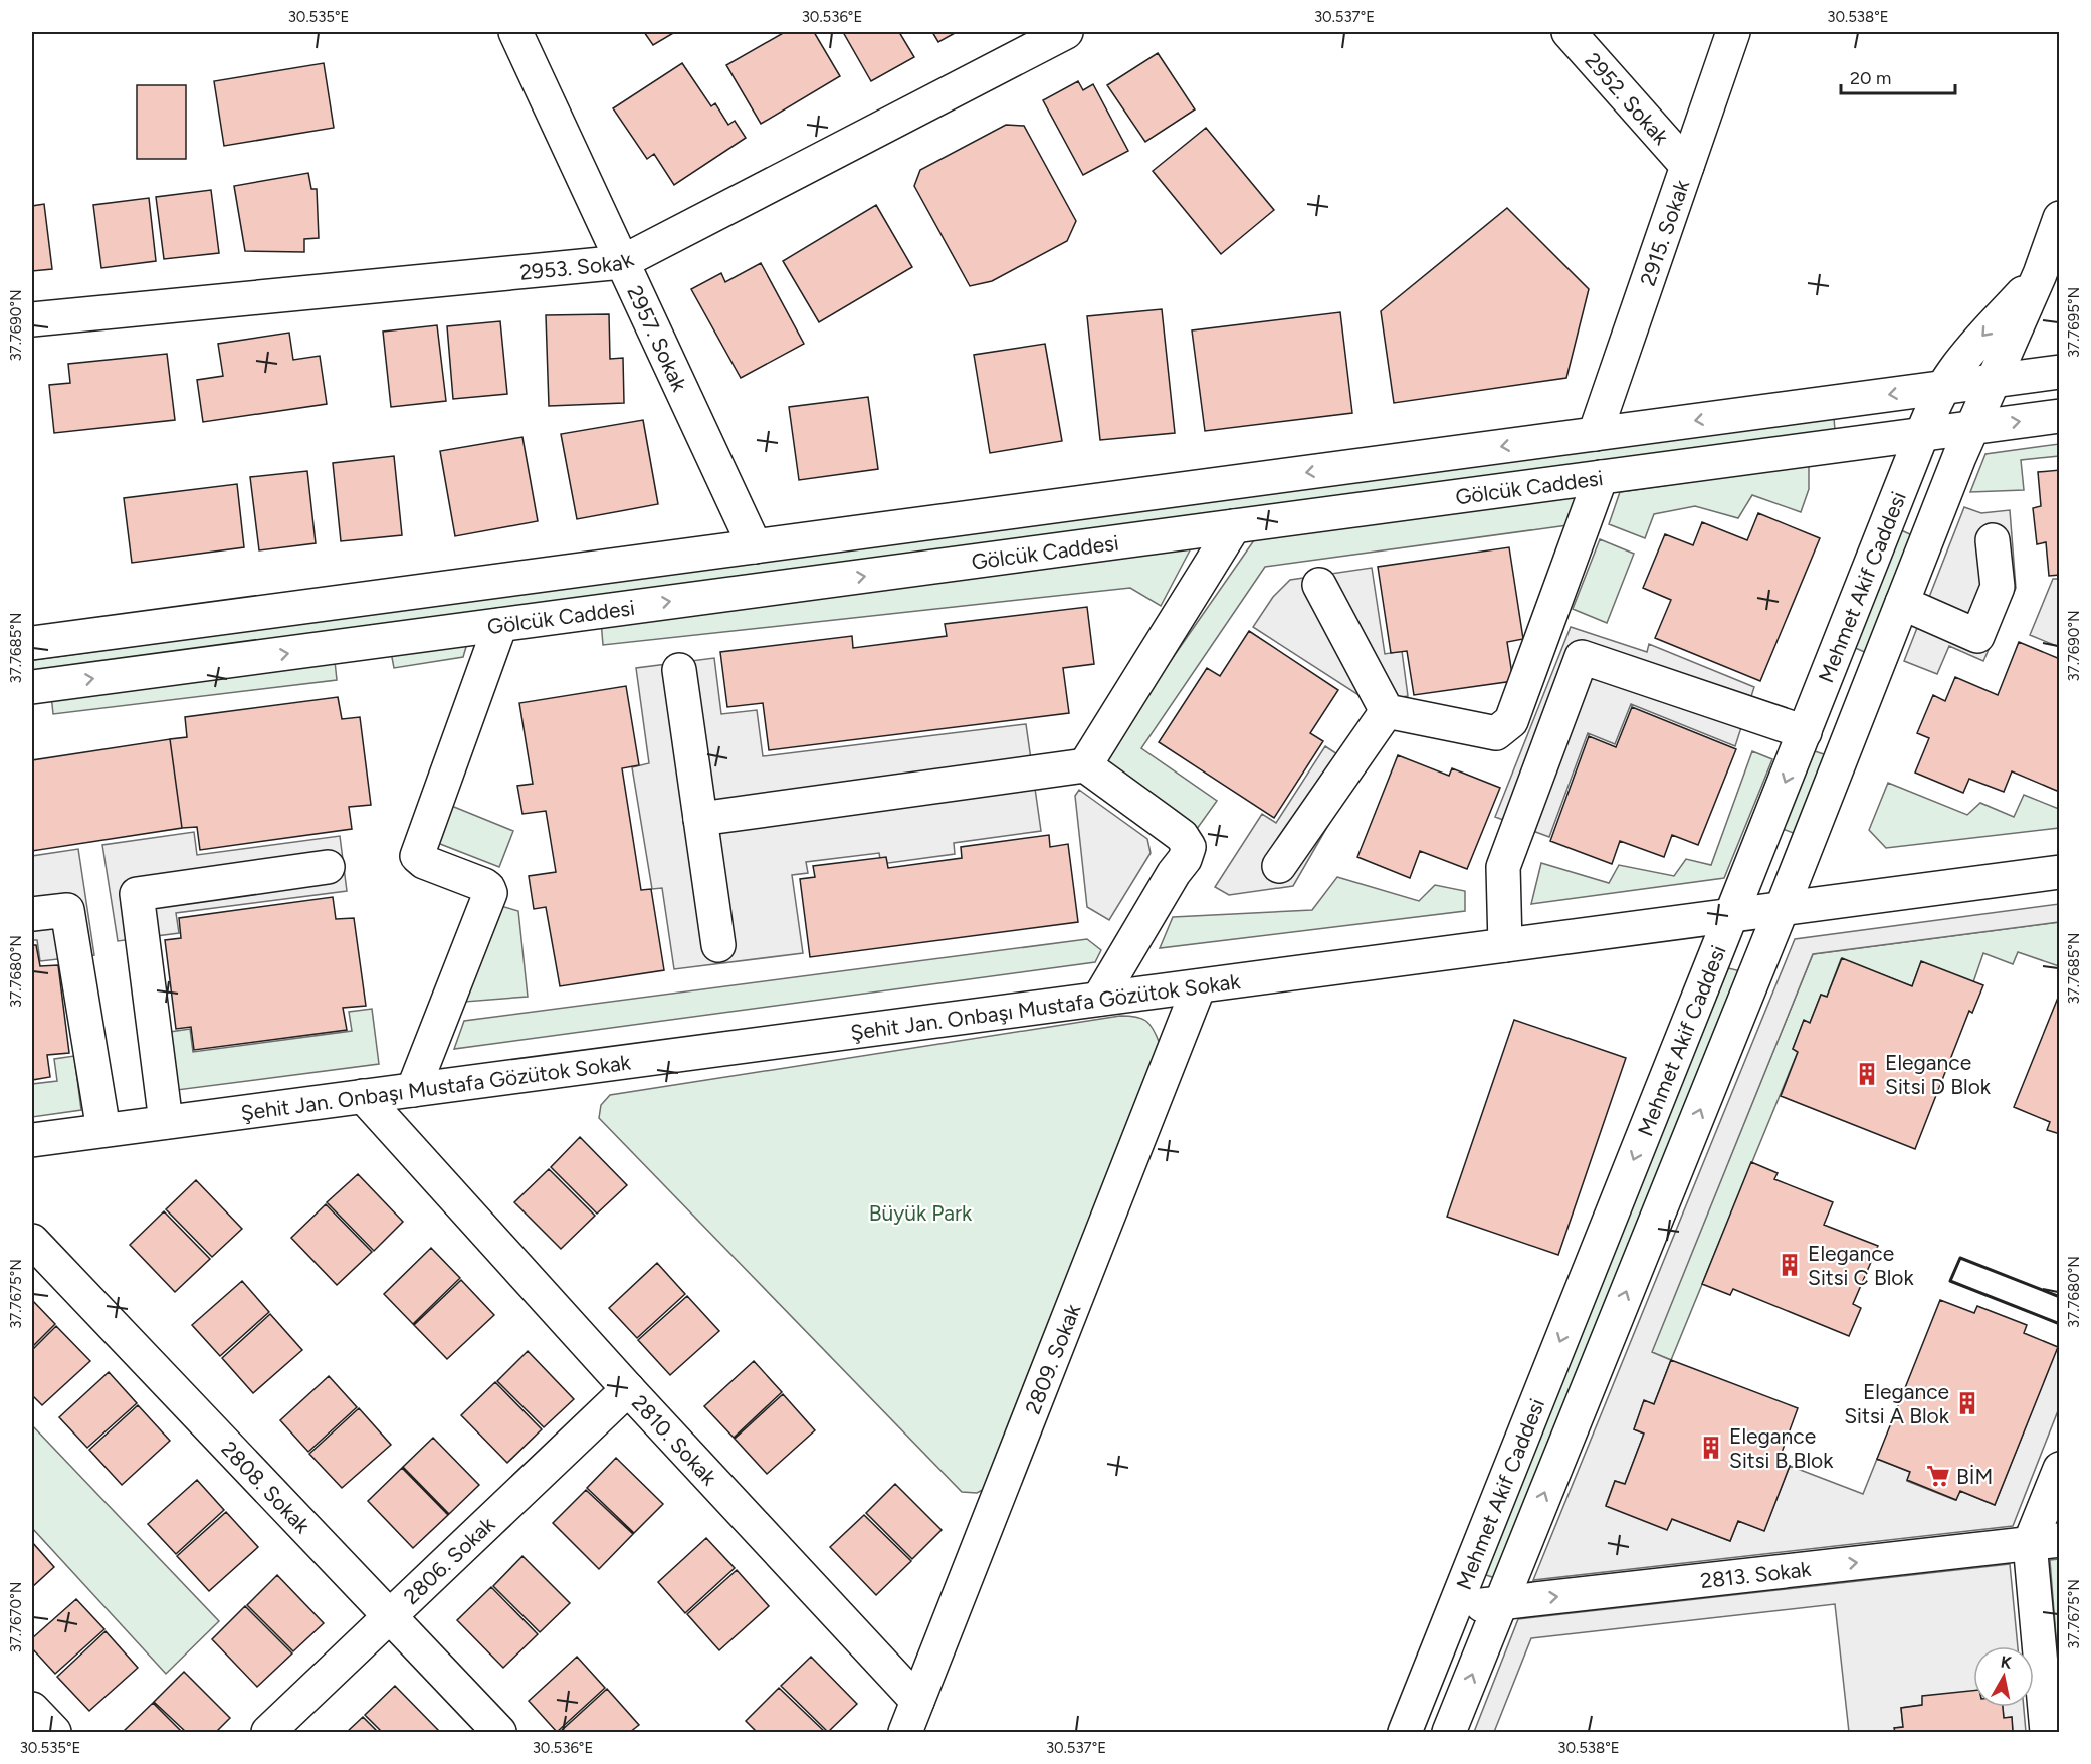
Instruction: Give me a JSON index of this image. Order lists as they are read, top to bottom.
{
  "streets": {
    "street": [
      "2952. Sokak",
      "2915. Sokak",
      "2953. Sokak",
      "2957. Sokak",
      "Gölcük Caddesi",
      "Mehmet Akif Caddesi",
      "Şehit Jan. Onbaşı Mustafa Gözütok Sokak",
      "2809. Sokak",
      "2810. Sokak",
      "2808. Sokak",
      "2806. Sokak",
      "2813. Sokak"
    ]
  },
  "crossings": [
    ["2952. Sokak", "2915. Sokak"],
    ["2915. Sokak", "Gölcük Caddesi"],
    ["2953. Sokak", "2957. Sokak"],
    ["2957. Sokak", "Gölcük Caddesi"],
    ["Gölcük Caddesi", "Mehmet Akif Caddesi"],
    ["Mehmet Akif Caddesi", "Şehit Jan. Onbaşı Mustafa Gözütok Sokak"],
    ["Mehmet Akif Caddesi", "2813. Sokak"],
    ["Şehit Jan. Onbaşı Mustafa Gözütok Sokak", "2809. Sokak"],
    ["Şehit Jan. Onbaşı Mustafa Gözütok Sokak", "2810. Sokak"],
    ["2809. Sokak", "2810. Sokak"],
    ["2810. Sokak", "2806. Sokak"],
    ["2808. Sokak", "2806. Sokak"]
  ],
  "one_way": ["2813. Sokak"],
  "parks": ["Büyük Park"],
  "places": {
    "building": [
      "Elegance Sitsi D Blok",
      "Elegance Sitsi C Blok",
      "Elegance Sitsi A Blok",
      "Elegance Sitsi B Blok"
    ],
    "supermarket": ["BİM"]
  },
  "scale_bar": "20 m",
  "north": "top",
  "coordinates": [
    "30.535°E",
    "30.536°E",
    "30.537°E",
    "30.538°E",
    "37.7695°N",
    "37.7690°N",
    "37.7685°N",
    "37.7680°N",
    "37.7675°N",
    "37.7670°N"
  ]
}
